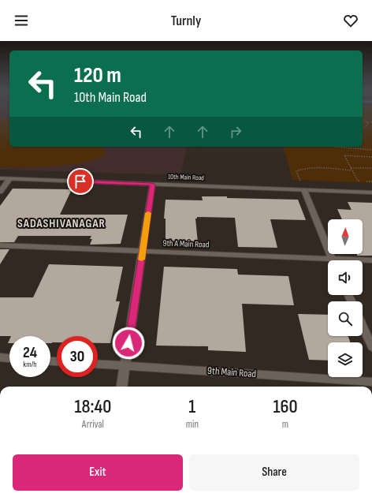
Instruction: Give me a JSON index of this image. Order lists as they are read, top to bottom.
{
  "streets": {
    "street": ["10th Main Road", "9th A Main Road", "9th Main Road"]
  },
  "districts": ["SADASHIVANAGAR"],
  "north": "top",
  "page": {
    "header": "Turnly",
    "turn": ["120 m", "10th Main Road"],
    "speed": "24 km/h",
    "limit": "30",
    "eta": [
      "18:40",
      "Arrival",
      "1",
      "min",
      "160",
      "m"
    ],
    "buttons": ["Exit", "Share"]
  }
}
